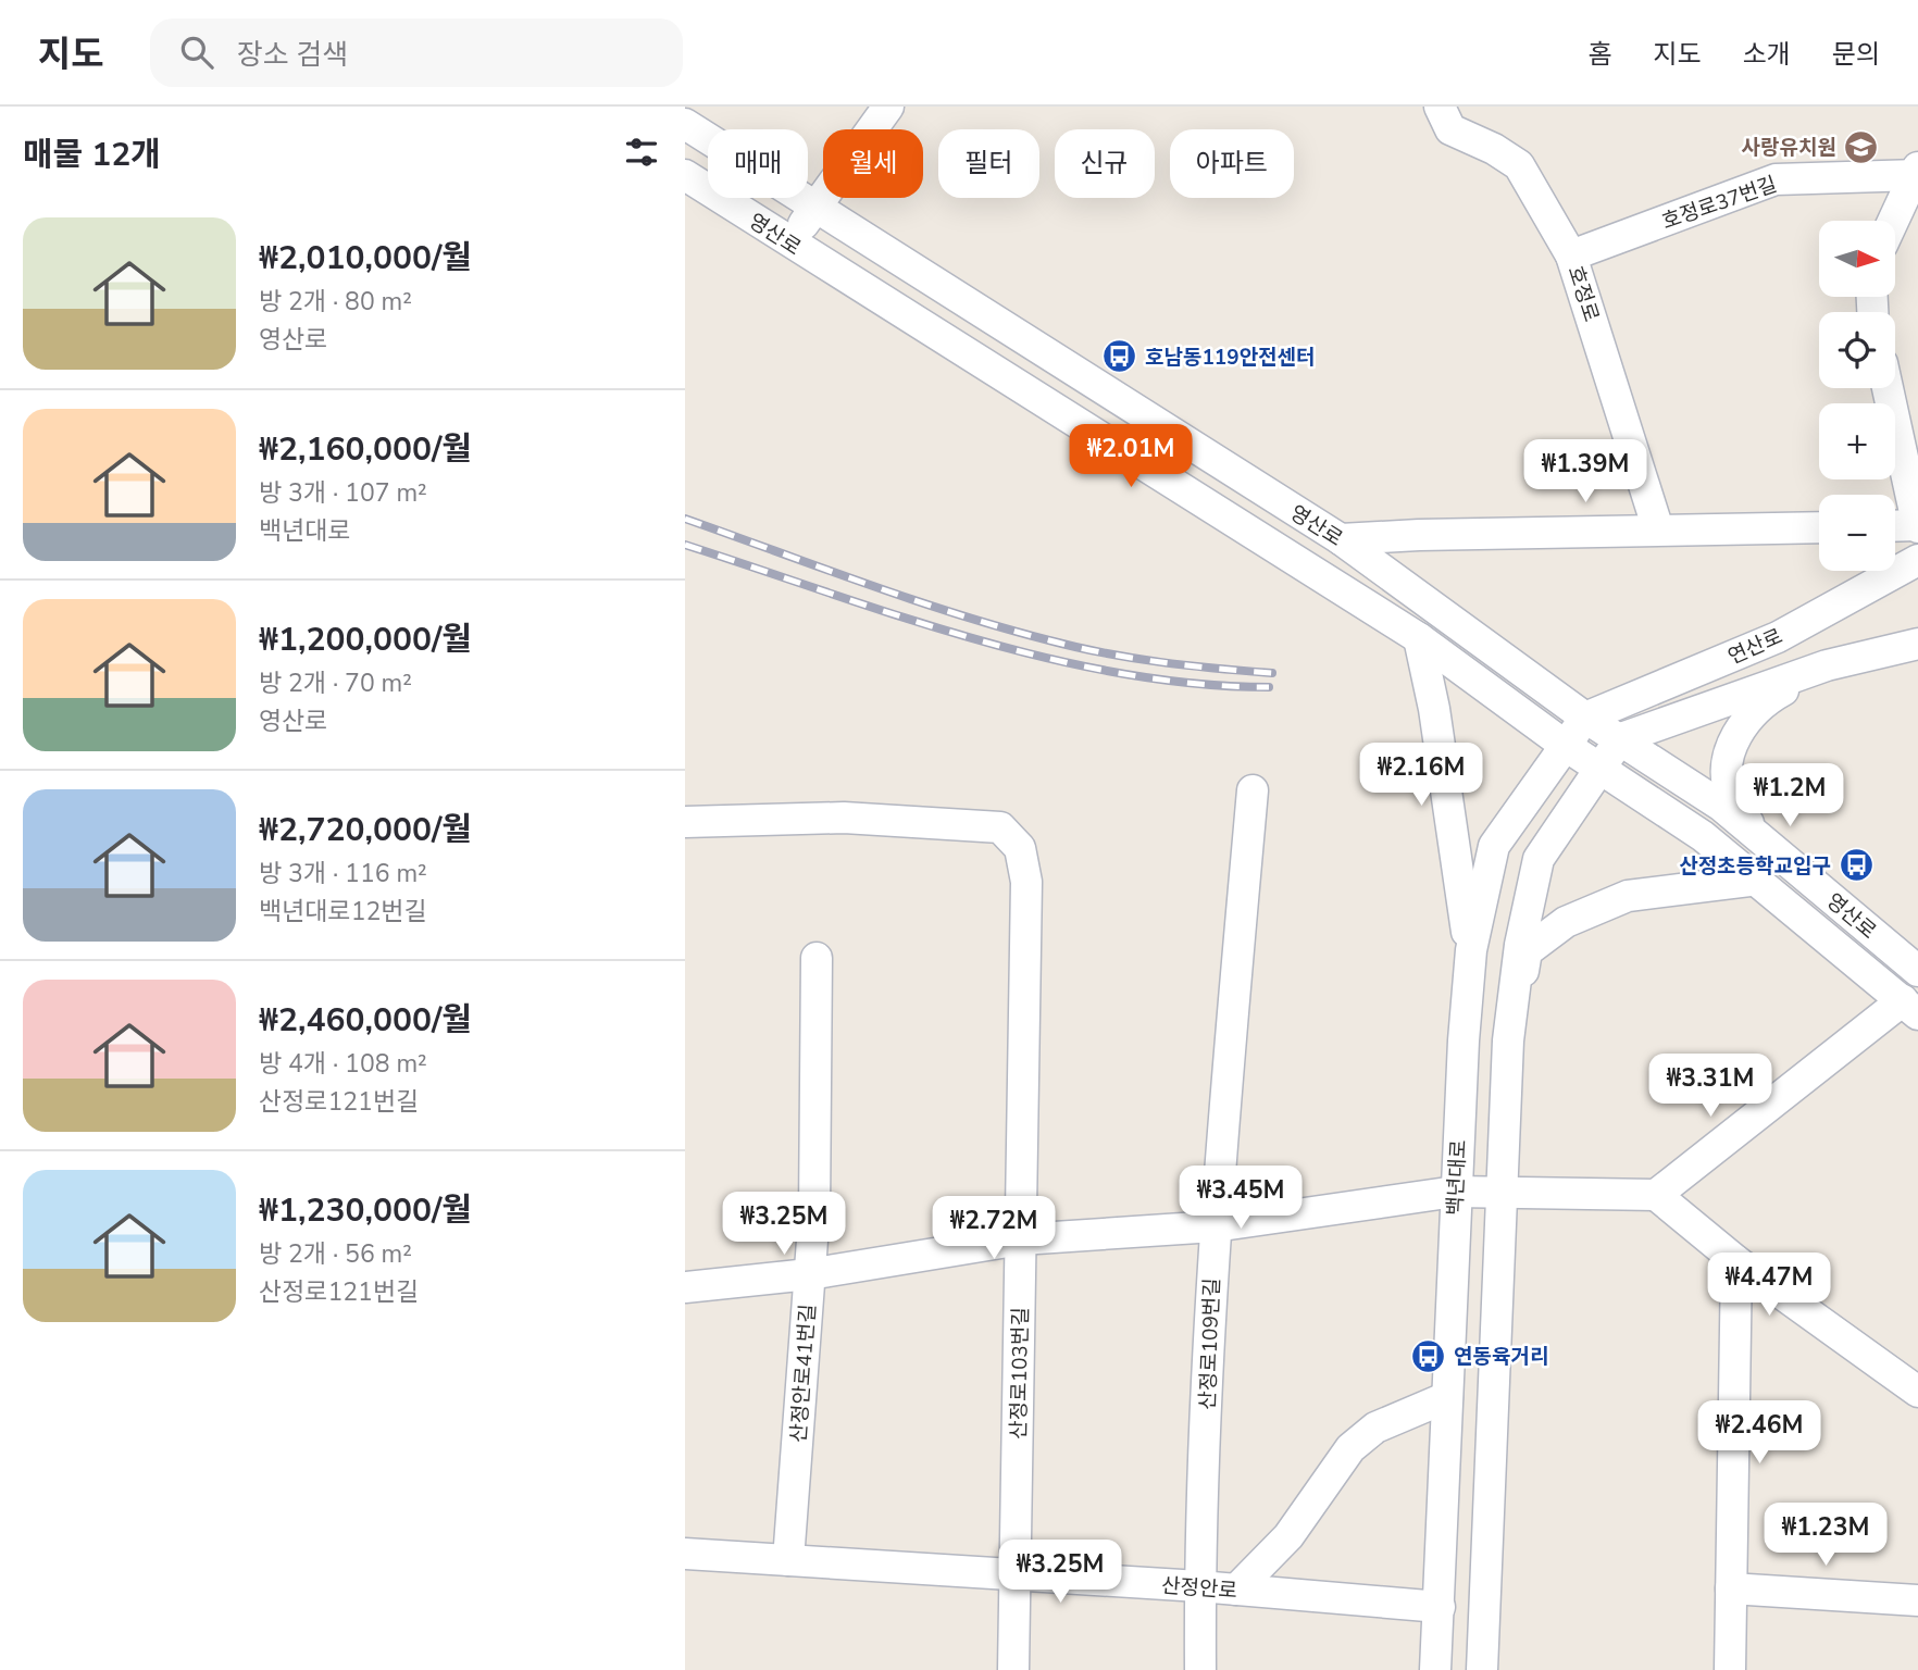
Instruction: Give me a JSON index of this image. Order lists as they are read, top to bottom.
{
  "streets": {
    "street": [
      "호정로37번길",
      "영산로",
      "호정로",
      "연산로",
      "백년대로",
      "산정로109번길",
      "산정안로41번길",
      "산정로103번길",
      "산정안로"
    ]
  },
  "crossings": [
    ["호정로37번길", "호정로"],
    ["영산로", "연산로"],
    ["영산로", "백년대로"],
    ["연산로", "백년대로"],
    ["백년대로", "산정안로"],
    ["산정로109번길", "산정안로"],
    ["산정안로41번길", "산정안로"],
    ["산정로103번길", "산정안로"]
  ],
  "places": {
    "school or university": ["사랑유치원"],
    "bus stop": ["호남동119안전센터", "산정초등학교입구", "연동육거리"]
  },
  "north": "right",
  "page": {
    "header": "지도",
    "search": "장소 검색",
    "nav": [
      "홈",
      "지도",
      "소개",
      "문의"
    ],
    "heading": "매물 12개",
    "chip": [
      "매매",
      "월세",
      "필터",
      "신규",
      "아파트"
    ],
    "list": [
      {
        "name": "₩2,010,000/월",
        "note": "방 2개 · 80 m² · 영산로"
      },
      {
        "name": "₩2,160,000/월",
        "note": "방 3개 · 107 m² · 백년대로"
      },
      {
        "name": "₩1,200,000/월",
        "note": "방 2개 · 70 m² · 영산로"
      },
      {
        "name": "₩2,720,000/월",
        "note": "방 3개 · 116 m² · 백년대로12번길"
      },
      {
        "name": "₩2,460,000/월",
        "note": "방 4개 · 108 m² · 산정로121번길"
      },
      {
        "name": "₩1,230,000/월",
        "note": "방 2개 · 56 m² · 산정로121번길"
      }
    ],
    "map_buttons": ["+", "−"],
    "price": [
      "₩2.01M",
      "₩1.39M",
      "₩2.16M",
      "₩1.2M",
      "₩3.31M",
      "₩3.45M",
      "₩3.25M",
      "₩2.72M",
      "₩4.47M",
      "₩2.46M",
      "₩1.23M",
      "₩3.25M"
    ]
  }
}
